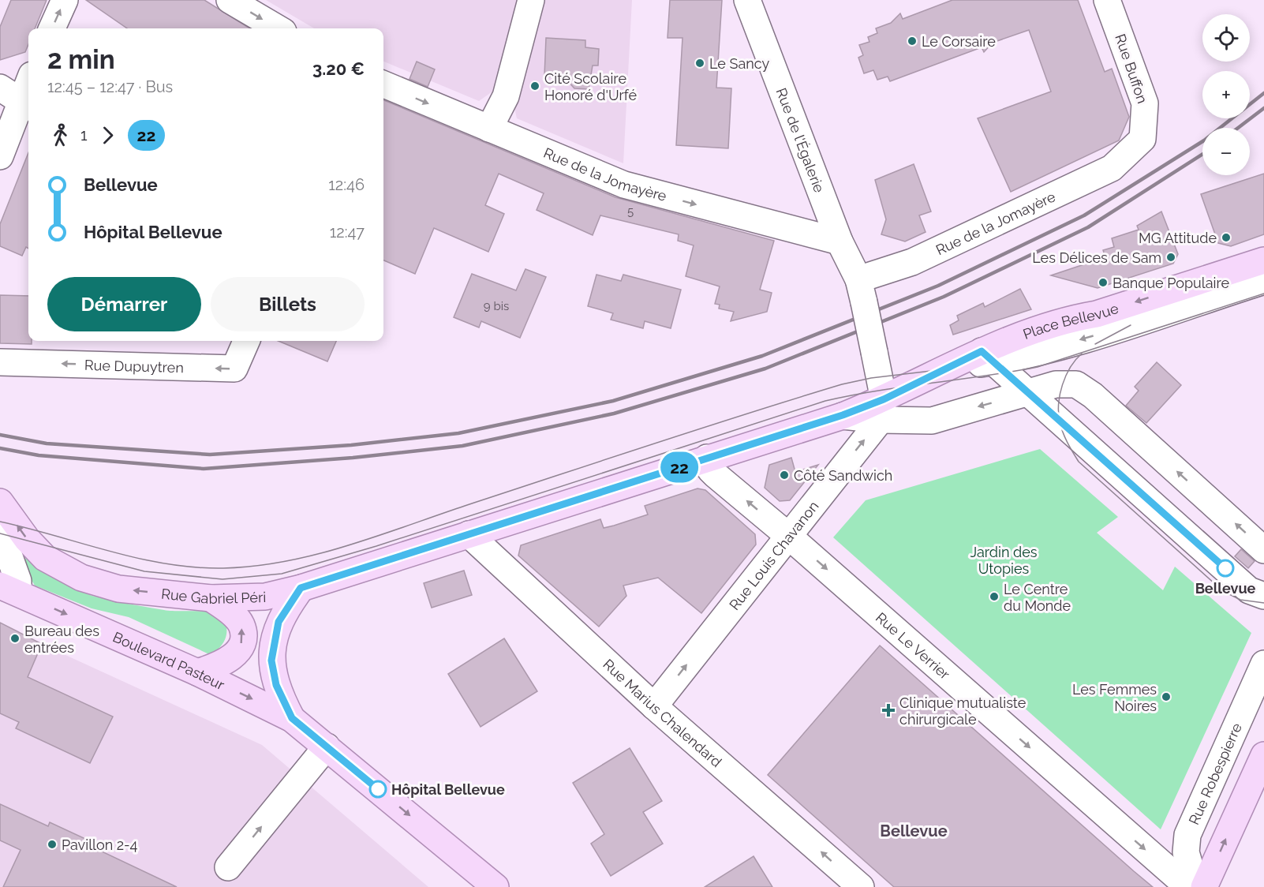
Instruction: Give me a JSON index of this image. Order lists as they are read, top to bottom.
{
  "streets": {
    "main road": ["Place Bellevue", "Rue Gabriel Péri", "Boulevard Pasteur"],
    "street": [
      "Rue Buffon",
      "Rue de l'Égalerie",
      "Rue de la Jomayère",
      "Rue Dupuytren",
      "Rue Louis Chavanon",
      "Rue Le Verrier",
      "Rue Marius Chalendard",
      "Rue Robespierre"
    ]
  },
  "crossings": [
    ["Rue Buffon", "Rue de la Jomayère"],
    ["Rue de l'Égalerie", "Rue de la Jomayère"],
    ["Rue de l'Égalerie", "Place Bellevue"],
    ["Rue de l'Égalerie", "Rue Louis Chavanon"],
    ["Rue de l'Égalerie", "Rue Gabriel Péri"],
    ["Place Bellevue", "Rue Louis Chavanon"],
    ["Place Bellevue", "Rue Gabriel Péri"],
    ["Rue Louis Chavanon", "Rue Gabriel Péri"],
    ["Rue Louis Chavanon", "Rue Le Verrier"],
    ["Rue Louis Chavanon", "Rue Marius Chalendard"],
    ["Rue Gabriel Péri", "Rue Le Verrier"],
    ["Rue Gabriel Péri", "Boulevard Pasteur"],
    ["Rue Gabriel Péri", "Rue Marius Chalendard"]
  ],
  "one_way": [
    "Rue de la Jomayère",
    "Place Bellevue",
    "Rue Dupuytren",
    "Rue Louis Chavanon",
    "Boulevard Pasteur",
    "Rue Marius Chalendard"
  ],
  "districts": ["Bellevue"],
  "parks": ["Jardin des Utopies"],
  "places": {
    "other": [
      "Le Corsaire",
      "Le Sancy",
      "Cité Scolaire Honoré d'Urfé",
      "MG Attitude",
      "Les Délices de Sam",
      "Banque Populaire",
      "Côté Sandwich",
      "Bellevue",
      "Le Centre du Monde",
      "Bureau des entrées",
      "Les Femmes Noires",
      "Hôpital Bellevue",
      "Pavillon 2-4"
    ],
    "health": ["Clinique mutualiste chirurgicale"]
  },
  "lines": ["bus line 22"],
  "house_numbers": ["5", "9 bis"],
  "page": {
    "on_map": "22",
    "map_buttons": ["+", "−"],
    "heading": ["2 min", "12:45 – 12:47 · Bus", "3.20 €"],
    "legs": ["1", "22"],
    "list": [
      {
        "name": "Bellevue",
        "value": "12:46"
      },
      {
        "name": "Hôpital Bellevue",
        "value": "12:47"
      }
    ],
    "buttons": ["Démarrer", "Billets"]
  }
}
